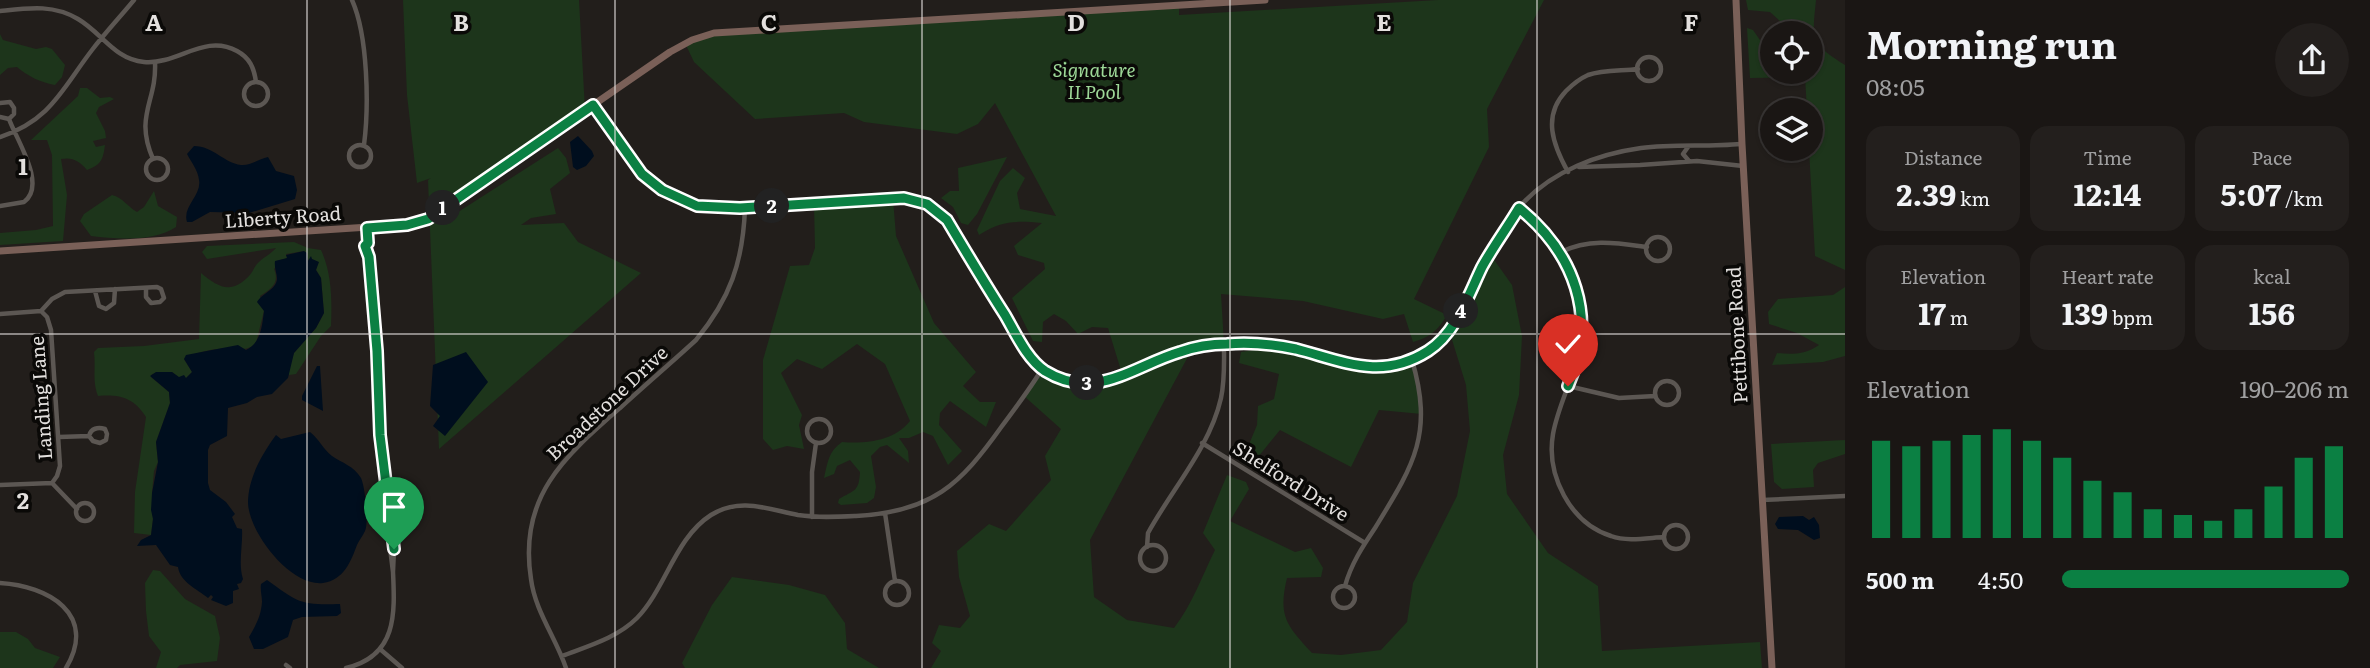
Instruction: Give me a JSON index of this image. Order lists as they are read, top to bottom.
{
  "streets": {
    "street": [
      "Liberty Road",
      "Pettibone Road",
      "Landing Lane",
      "Broadstone Drive",
      "Shelford Drive"
    ]
  },
  "parks": ["Signature II Pool"],
  "page": {
    "heading": ["Morning run", "08:05"],
    "stats": [
      ["Distance", "2.39 km"],
      ["Time", "12:14"],
      ["Pace", "5:07 /km"],
      ["Elevation", "17 m"],
      ["Heart rate", "139 bpm"],
      ["kcal", "156"]
    ],
    "pins": [
      "2",
      "1",
      "4",
      "3"
    ],
    "chart": ["Elevation", "190–206 m"],
    "list": [
      {
        "name": "500 m",
        "note": "4:50"
      }
    ]
  },
  "grid": {
    "columns": [
      "A",
      "B",
      "C",
      "D",
      "E",
      "F"
    ],
    "rows": ["1", "2"]
  }
}
